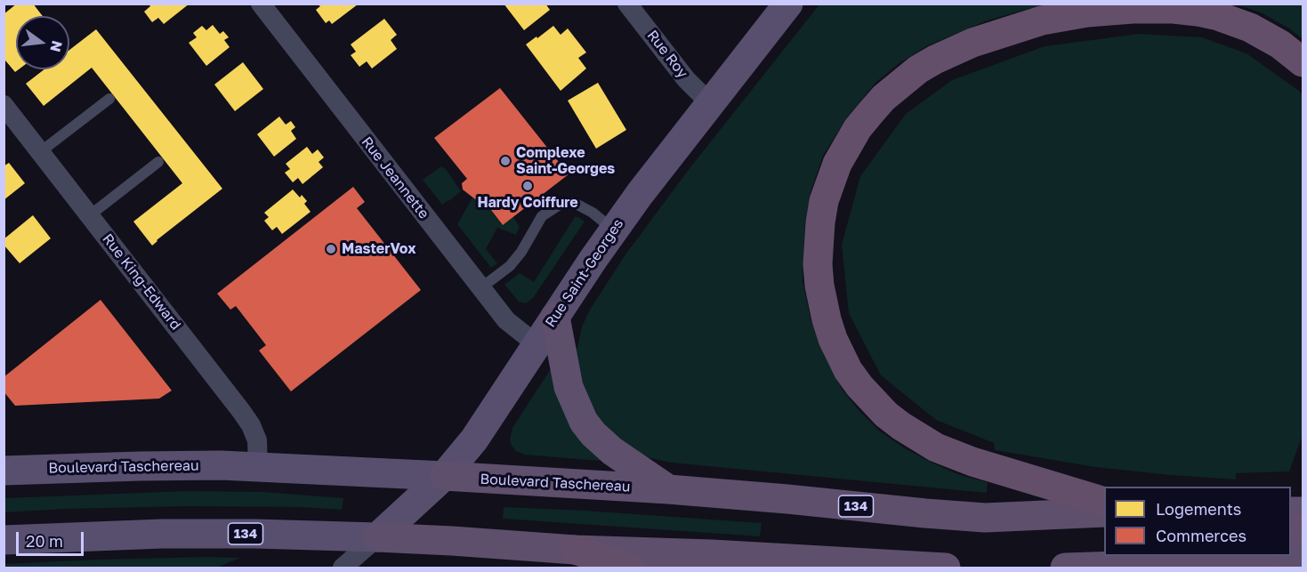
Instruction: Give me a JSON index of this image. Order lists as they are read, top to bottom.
{
  "streets": {
    "highway": ["Boulevard Taschereau", "134"],
    "main road": ["Rue Saint-Georges"],
    "street": ["Rue Roy", "Rue Jeannette", "Rue King-Edward"]
  },
  "crossings": [
    ["Rue Roy", "Rue Saint-Georges"],
    ["Rue Jeannette", "Rue Saint-Georges"],
    ["Rue Saint-Georges", "Boulevard Taschereau"],
    ["Rue Saint-Georges", "134"],
    ["Rue King-Edward", "Boulevard Taschereau"]
  ],
  "places": ["Complexe Saint-Georges", "Hardy Coiffure", "MasterVox"],
  "legend": ["Logements", "Commerces"],
  "scale_bar": "20 m",
  "north": "right"
}
